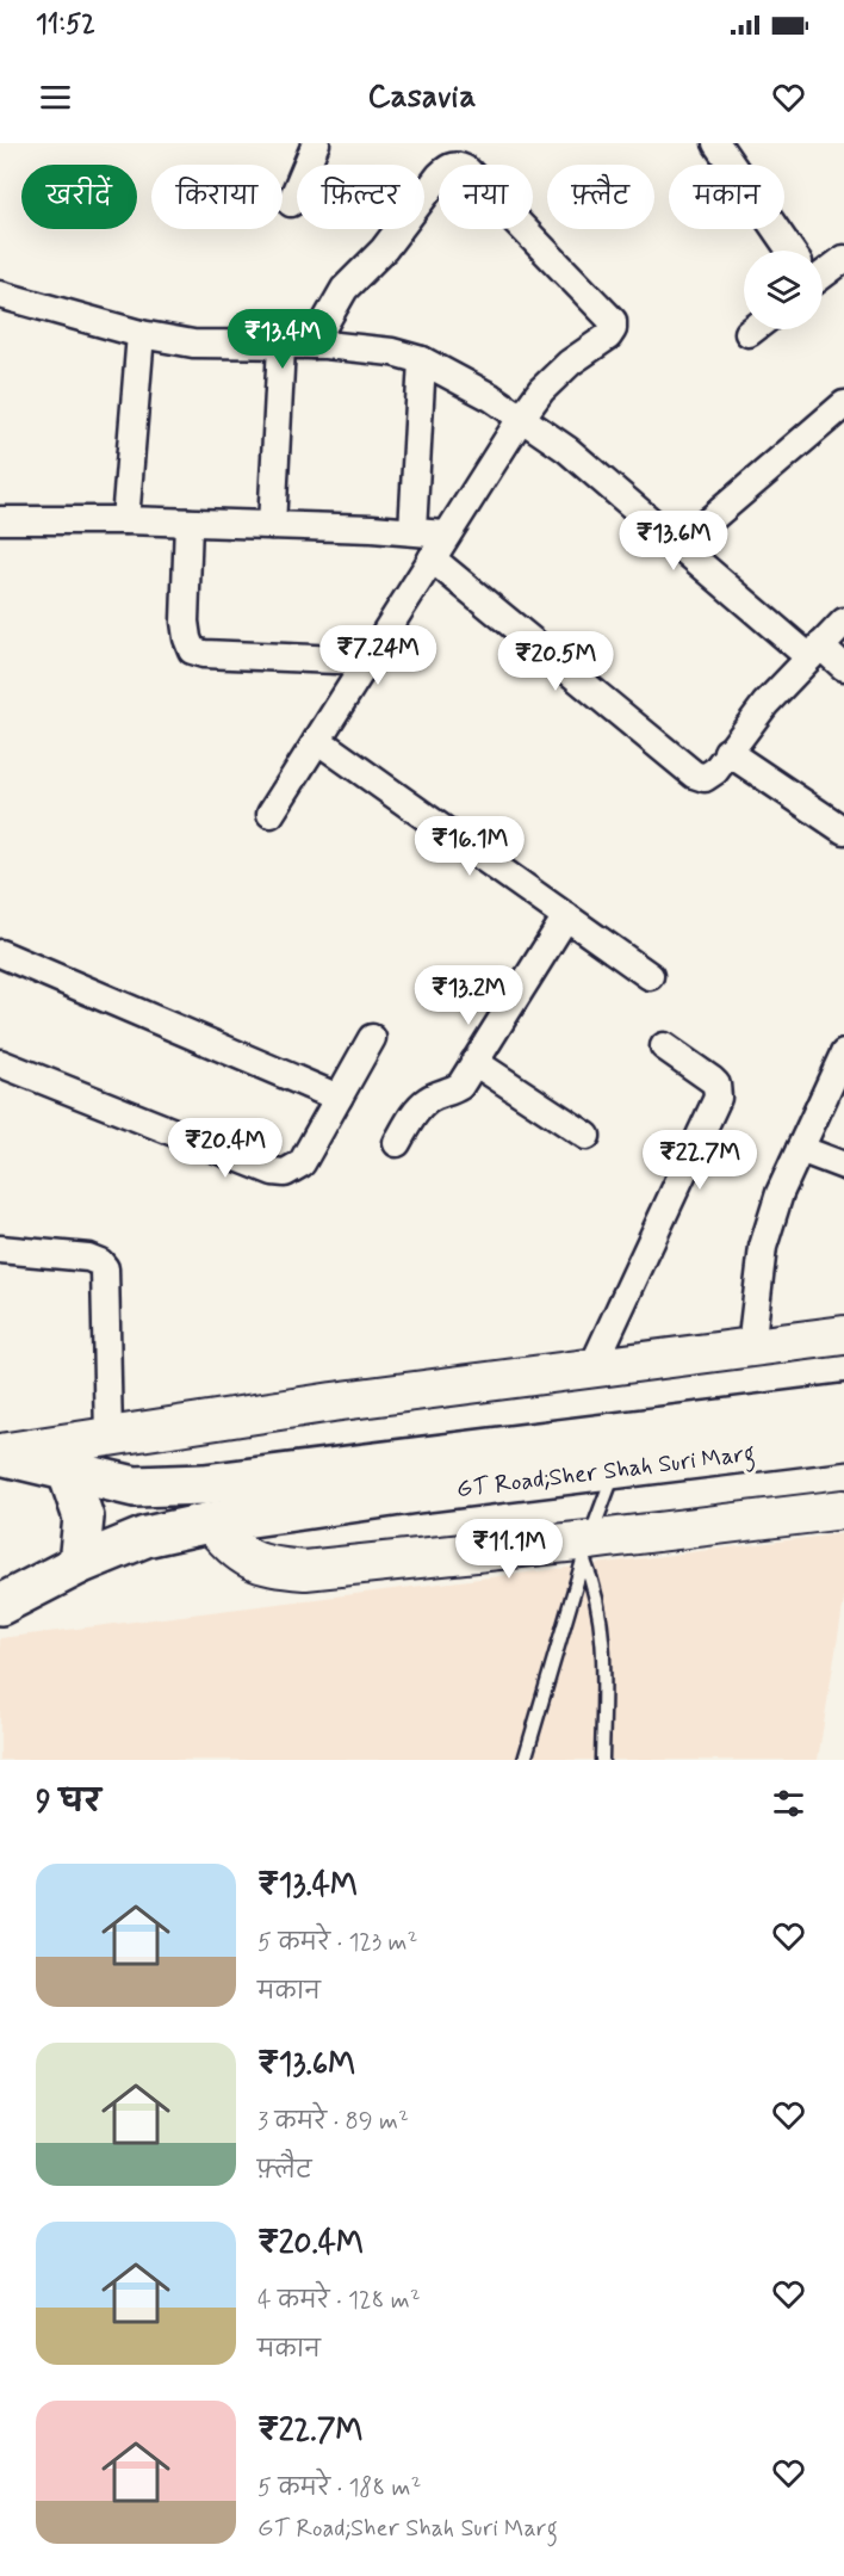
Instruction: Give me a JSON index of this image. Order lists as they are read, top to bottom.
{
  "streets": {
    "main road": ["GT Road;Sher Shah Suri Marg"]
  },
  "page": {
    "status": "11:52",
    "header": "Casavia",
    "chip": [
      "खरीदें",
      "किराया",
      "फ़िल्टर",
      "नया",
      "फ़्लैट",
      "मकान"
    ],
    "price": [
      "₹13.4M",
      "₹13.6M",
      "₹7.24M",
      "₹20.5M",
      "₹16.1M",
      "₹13.2M",
      "₹20.4M",
      "₹22.7M",
      "₹11.1M"
    ],
    "heading": "9 घर",
    "list": [
      {
        "name": "₹13.4M",
        "note": "5 कमरे · 123 m² · मकान"
      },
      {
        "name": "₹13.6M",
        "note": "3 कमरे · 89 m² · फ़्लैट"
      },
      {
        "name": "₹20.4M",
        "note": "4 कमरे · 128 m² · मकान"
      },
      {
        "name": "₹22.7M",
        "note": "5 कमरे · 188 m² · GT Road;Sher Shah Suri Marg"
      }
    ]
  }
}
